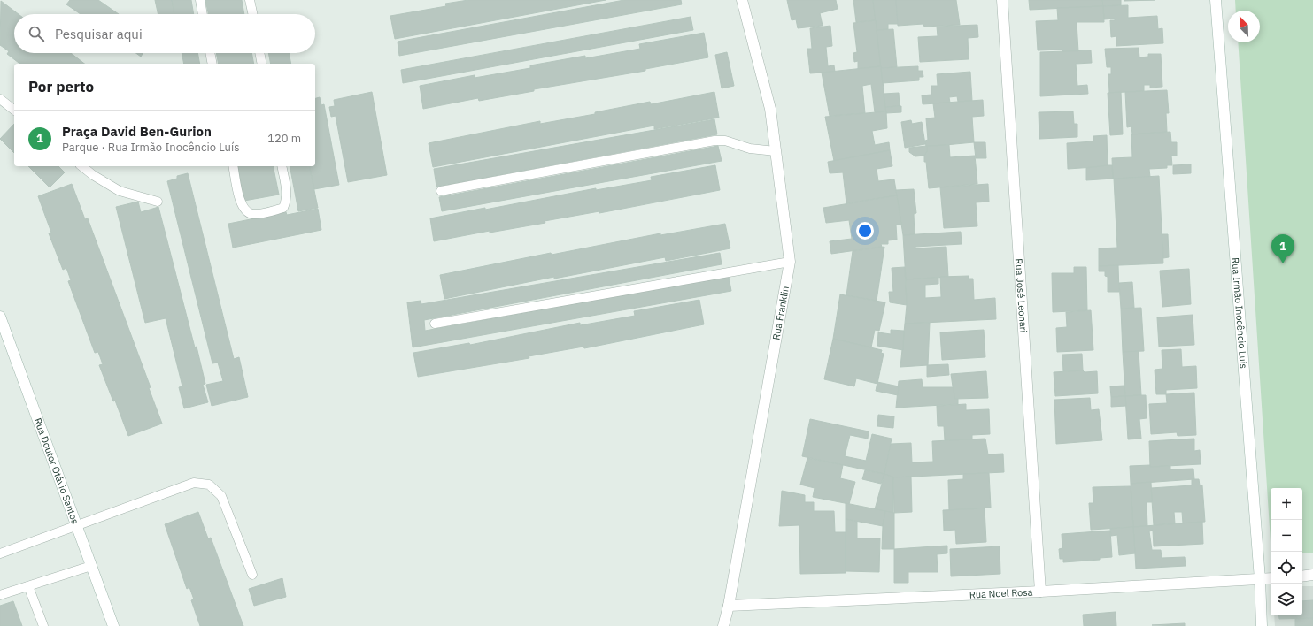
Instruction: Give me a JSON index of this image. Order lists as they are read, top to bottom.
{
  "streets": {
    "street": [
      "Rua José Leonari",
      "Rua Franklin",
      "Rua Irmão Inocêncio Luís",
      "Rua Doutor Otávio Santos",
      "Rua Noel Rosa"
    ]
  },
  "crossings": [
    ["Rua José Leonari", "Rua Noel Rosa"],
    ["Rua Franklin", "Rua Noel Rosa"],
    ["Rua Irmão Inocêncio Luís", "Rua Noel Rosa"]
  ],
  "north": "top left",
  "page": {
    "search": "Pesquisar aqui",
    "heading": "Por perto",
    "list": [
      {
        "mark": "1",
        "name": "Praça David Ben-Gurion",
        "note": "Parque · Rua Irmão Inocêncio Luís",
        "value": "120 m"
      }
    ],
    "pins": "1",
    "map_buttons": ["+", "−"]
  }
}
